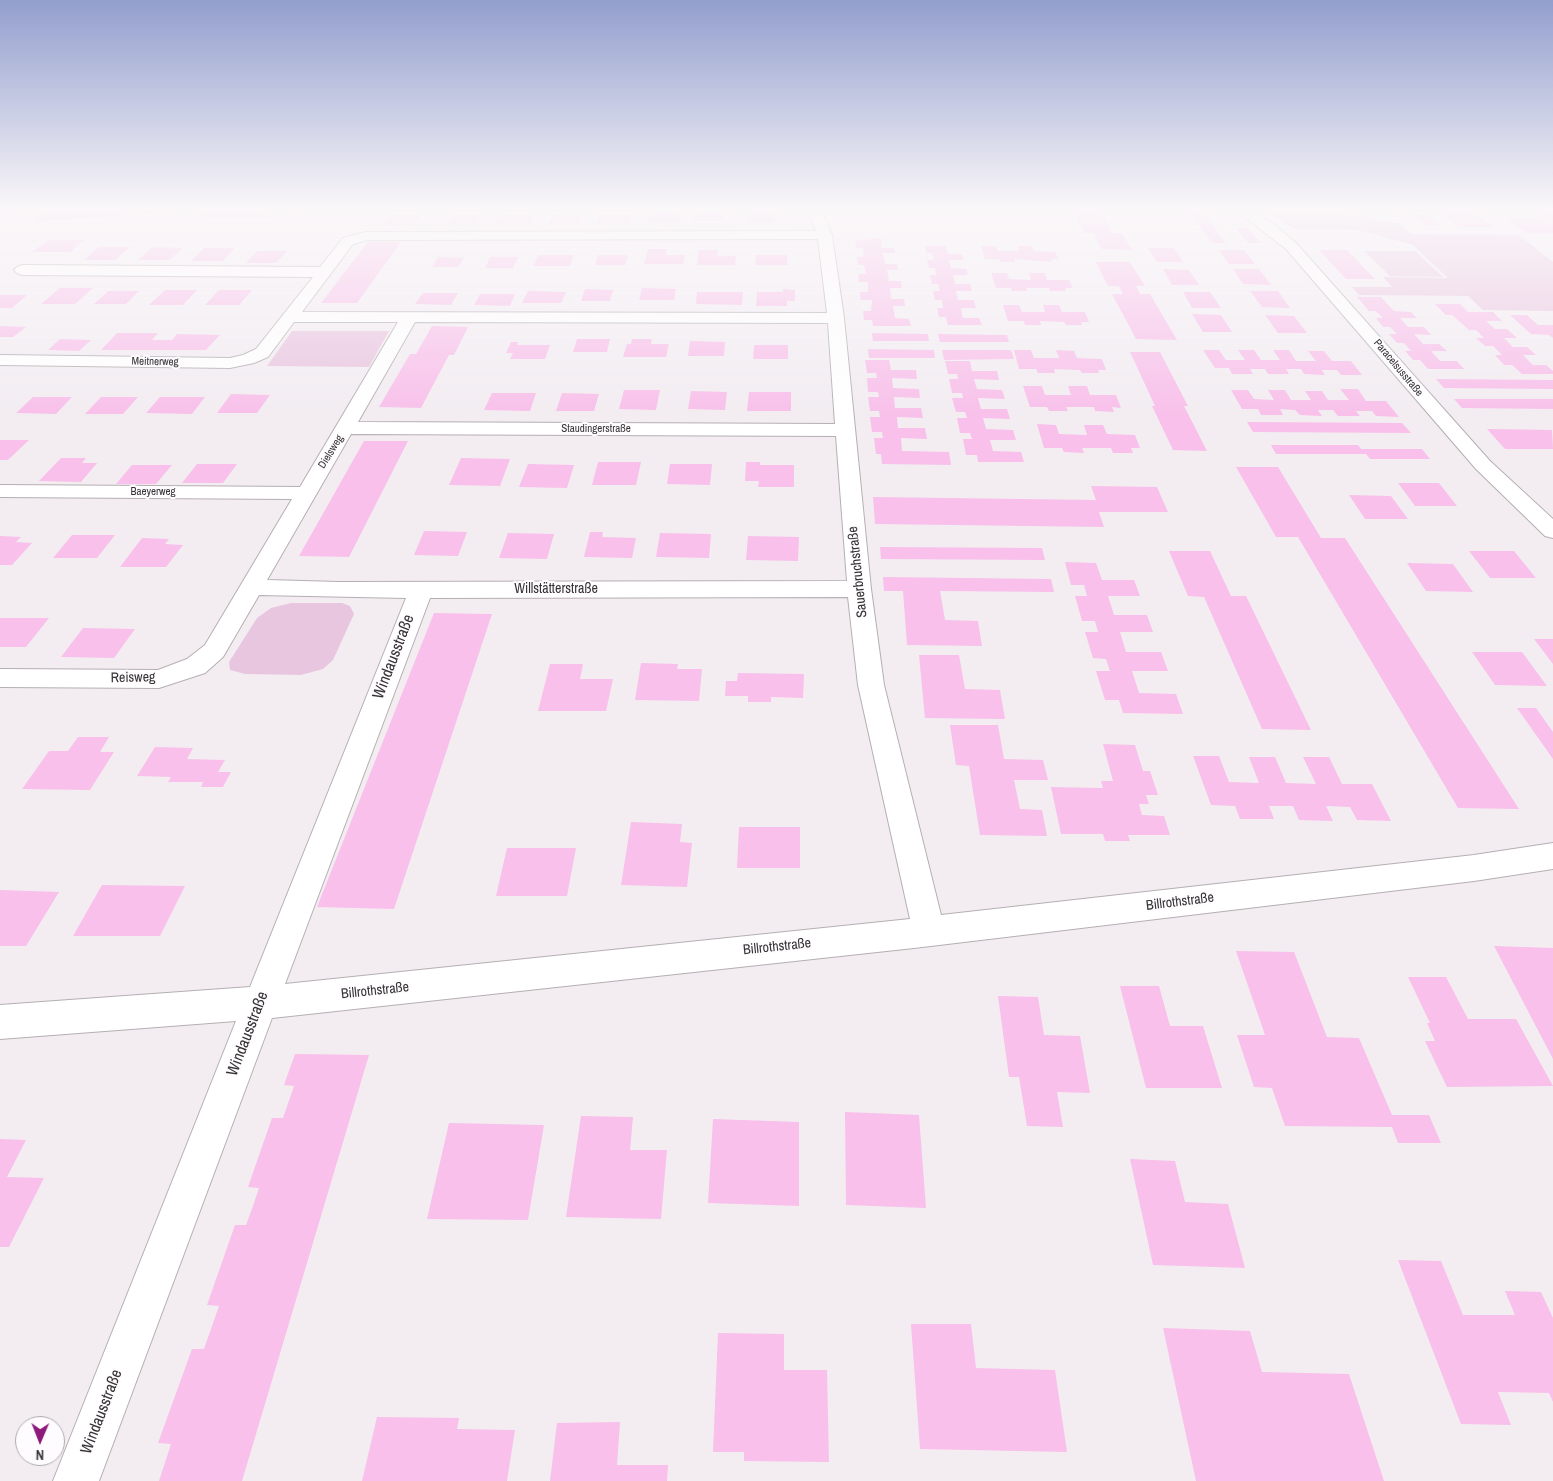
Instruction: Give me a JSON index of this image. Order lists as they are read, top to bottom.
{
  "streets": {
    "street": [
      "Meitnerweg",
      "Paracelsusstraße",
      "Staudingerstraße",
      "Dielsweg",
      "Baeyerweg",
      "Sauerbruchstraße",
      "Willstätterstraße",
      "Windausstraße",
      "Reisweg",
      "Billrothstraße"
    ]
  },
  "crossings": [
    ["Staudingerstraße", "Dielsweg"],
    ["Staudingerstraße", "Sauerbruchstraße"],
    ["Dielsweg", "Baeyerweg"],
    ["Dielsweg", "Willstätterstraße"],
    ["Dielsweg", "Reisweg"],
    ["Sauerbruchstraße", "Willstätterstraße"],
    ["Sauerbruchstraße", "Billrothstraße"],
    ["Willstätterstraße", "Windausstraße"],
    ["Willstätterstraße", "Reisweg"],
    ["Windausstraße", "Billrothstraße"]
  ],
  "north": "bottom"
}
